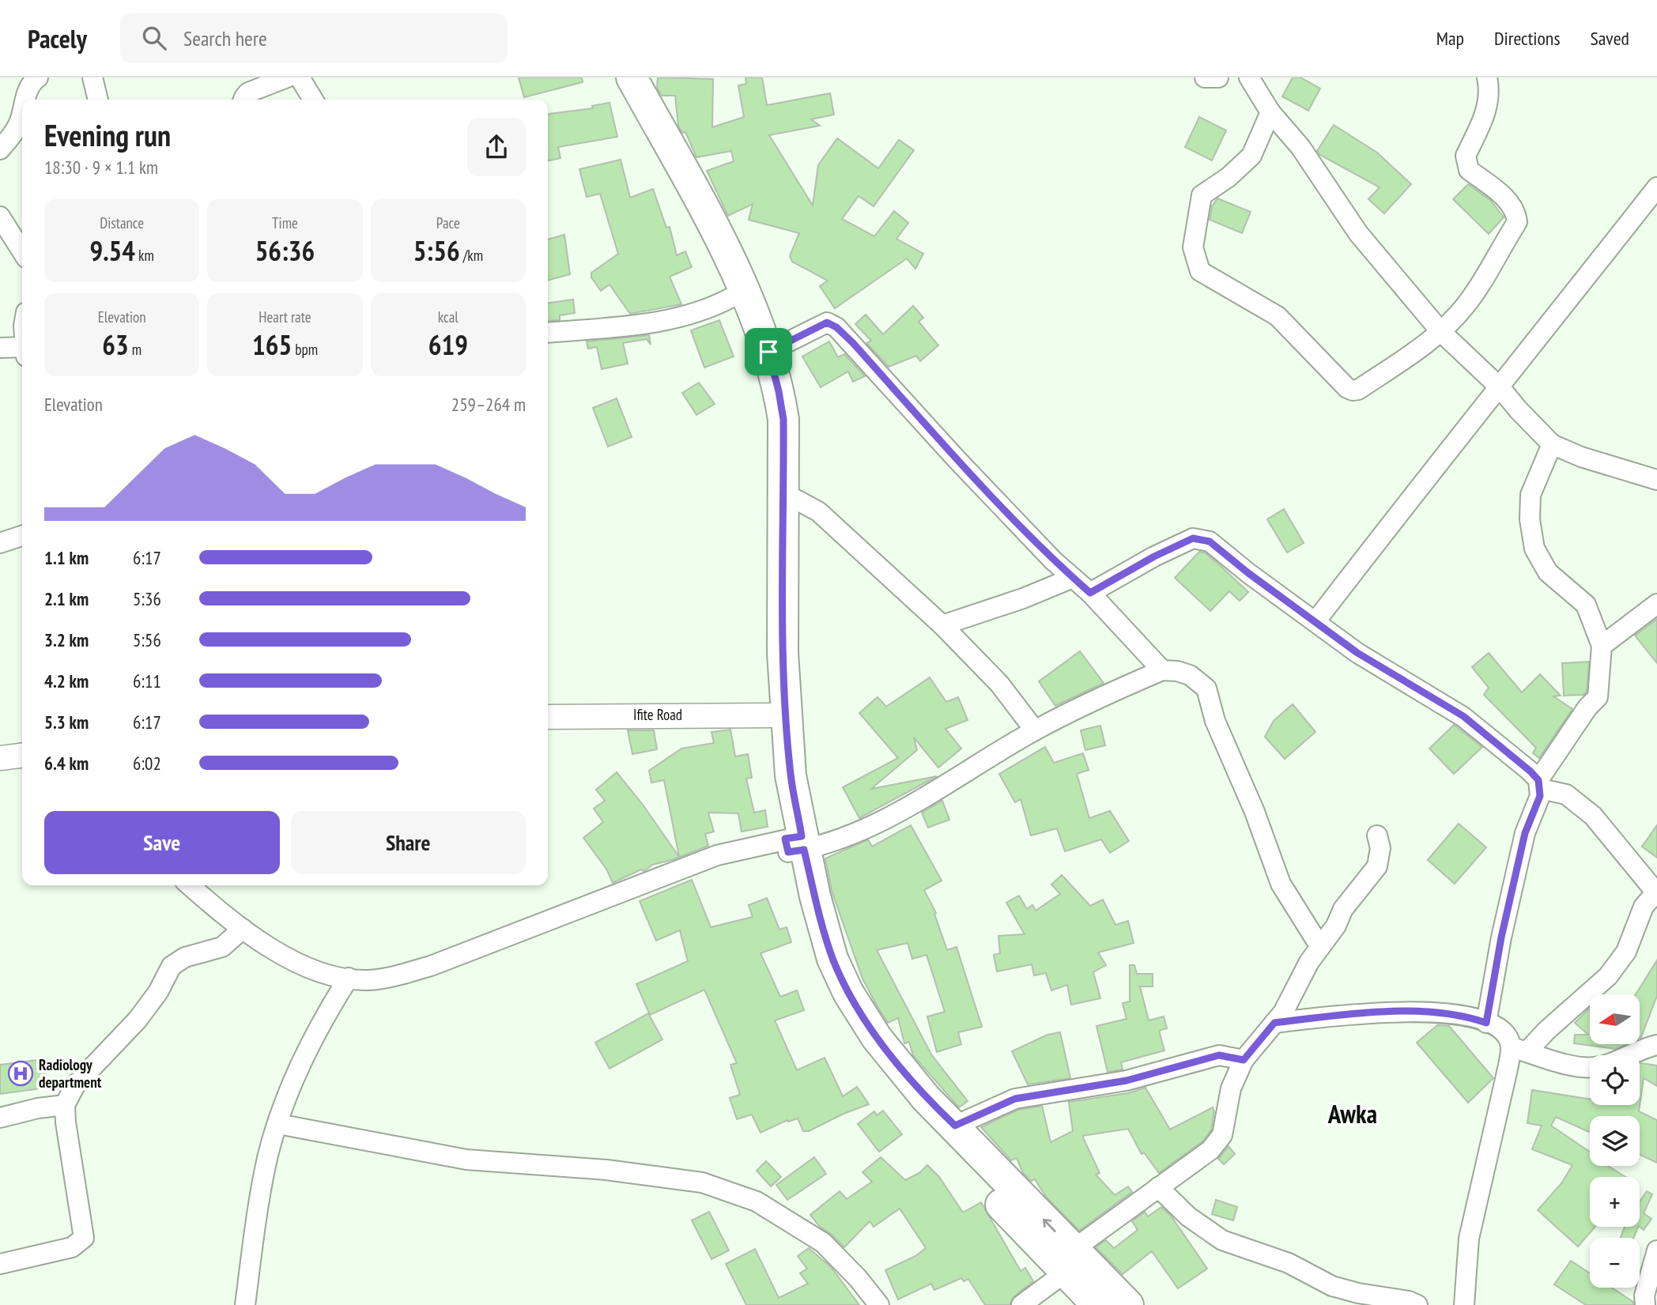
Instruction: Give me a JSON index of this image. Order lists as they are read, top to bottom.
{
  "streets": {
    "street": ["Ifite Road"]
  },
  "districts": ["Awka"],
  "places": {
    "hospital": ["Radiology department"]
  },
  "north": "left",
  "page": {
    "header": "Pacely",
    "search": "Search here",
    "nav": ["Map", "Directions", "Saved"],
    "heading": ["Evening run", "18:30 · 9 × 1.1 km"],
    "stats": [
      ["Distance", "9.54 km"],
      ["Time", "56:36"],
      ["Pace", "5:56 /km"],
      ["Elevation", "63 m"],
      ["Heart rate", "165 bpm"],
      ["kcal", "619"]
    ],
    "chart": ["Elevation", "259–264 m"],
    "list": [
      {
        "name": "1.1 km",
        "note": "6:17"
      },
      {
        "name": "2.1 km",
        "note": "5:36"
      },
      {
        "name": "3.2 km",
        "note": "5:56"
      },
      {
        "name": "4.2 km",
        "note": "6:11"
      },
      {
        "name": "5.3 km",
        "note": "6:17"
      },
      {
        "name": "6.4 km",
        "note": "6:02"
      }
    ],
    "buttons": ["Save", "Share"],
    "map_buttons": ["+", "−"]
  }
}
